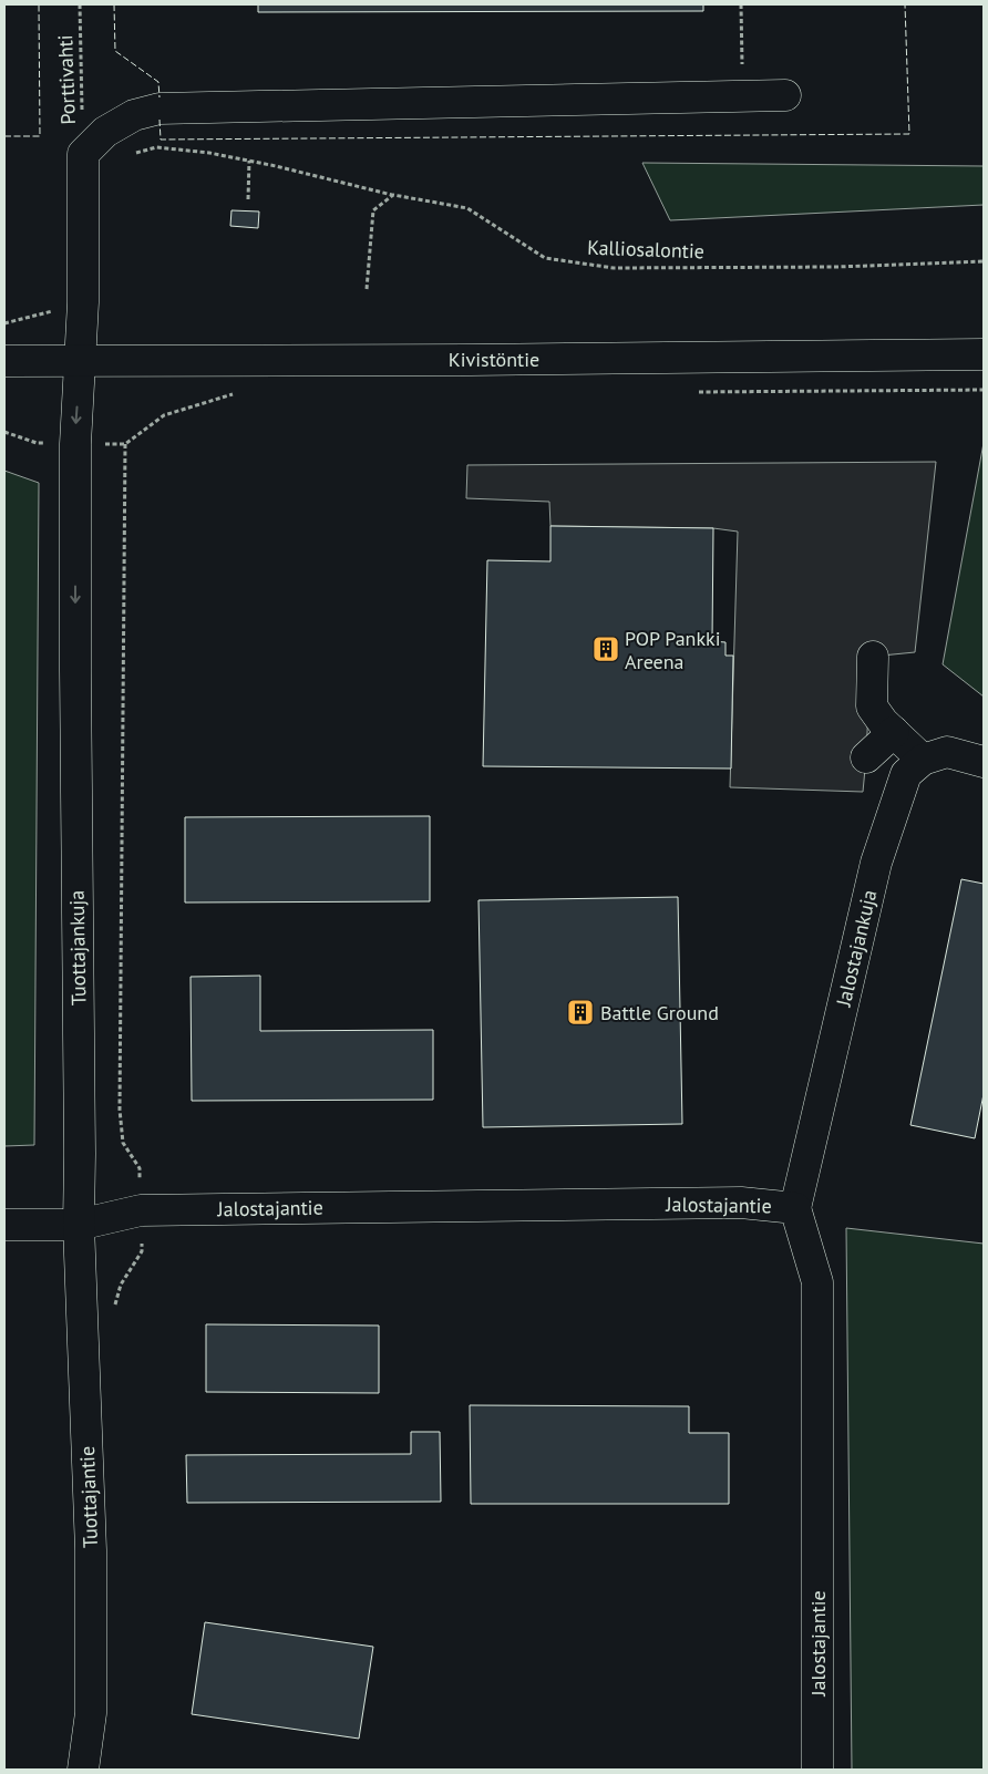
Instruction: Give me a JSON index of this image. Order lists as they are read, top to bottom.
{
  "streets": {
    "street": [
      "Kivistöntie",
      "Tuottajankuja",
      "Jalostajankuja",
      "Jalostajantie",
      "Tuottajantie"
    ],
    "path": ["Porttivahti", "Kalliosalontie"]
  },
  "crossings": [
    ["Porttivahti", "Kalliosalontie"],
    ["Porttivahti", "Tuottajankuja"],
    ["Kalliosalontie", "Tuottajankuja"],
    ["Kivistöntie", "Tuottajankuja"],
    ["Tuottajankuja", "Jalostajantie"],
    ["Tuottajankuja", "Tuottajantie"],
    ["Jalostajankuja", "Jalostajantie"],
    ["Jalostajantie", "Tuottajantie"]
  ],
  "one_way": ["Tuottajankuja"],
  "places": {
    "building": ["POP Pankki Areena", "Battle Ground"]
  }
}
